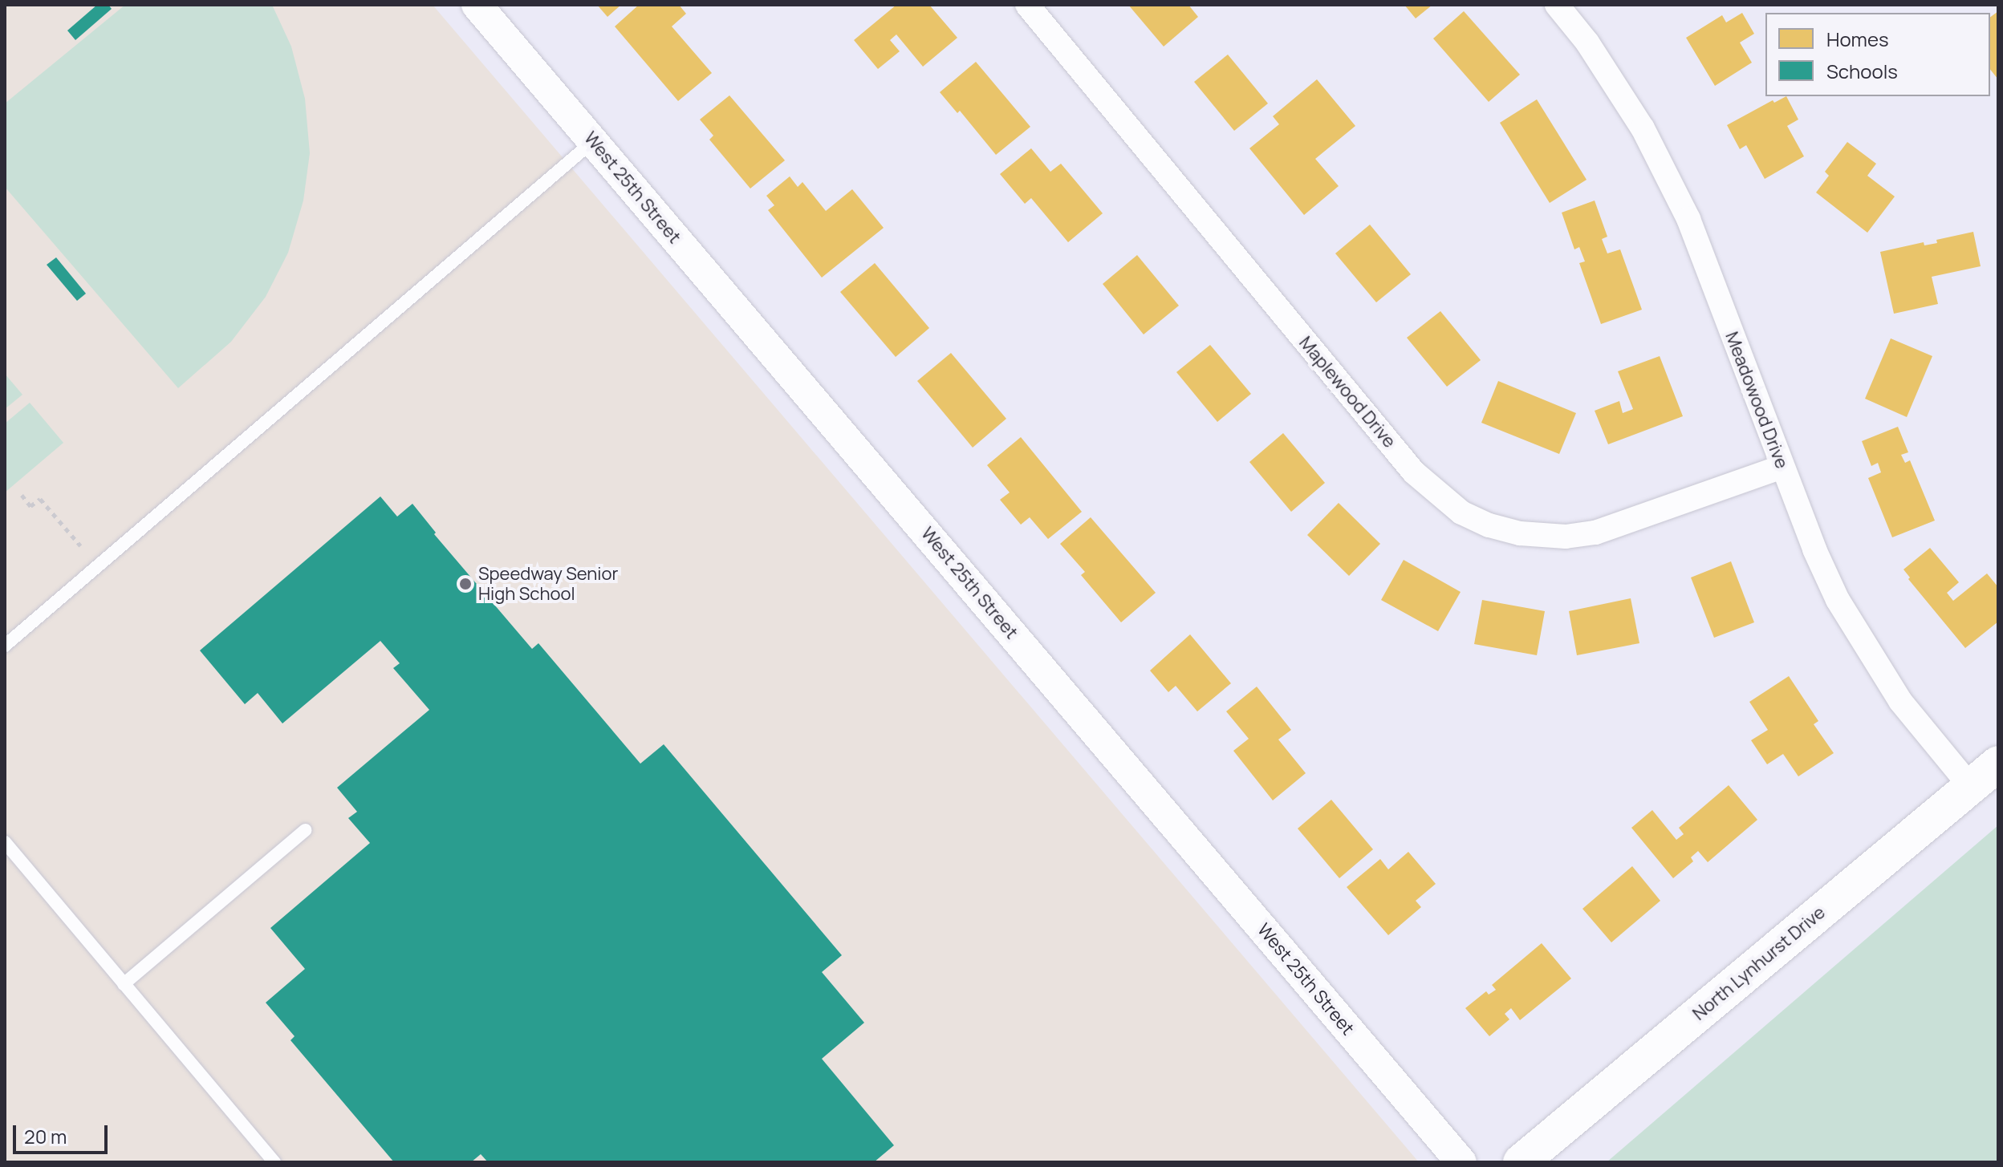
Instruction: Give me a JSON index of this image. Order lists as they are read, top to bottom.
{
  "streets": {
    "main road": ["North Lynhurst Drive"],
    "street": ["West 25th Street", "Maplewood Drive", "Meadowood Drive"]
  },
  "crossings": [
    ["Maplewood Drive", "Meadowood Drive"],
    ["Meadowood Drive", "North Lynhurst Drive"]
  ],
  "places": ["Speedway Senior High School"],
  "legend": ["Homes", "Schools"],
  "scale_bar": "20 m"
}
